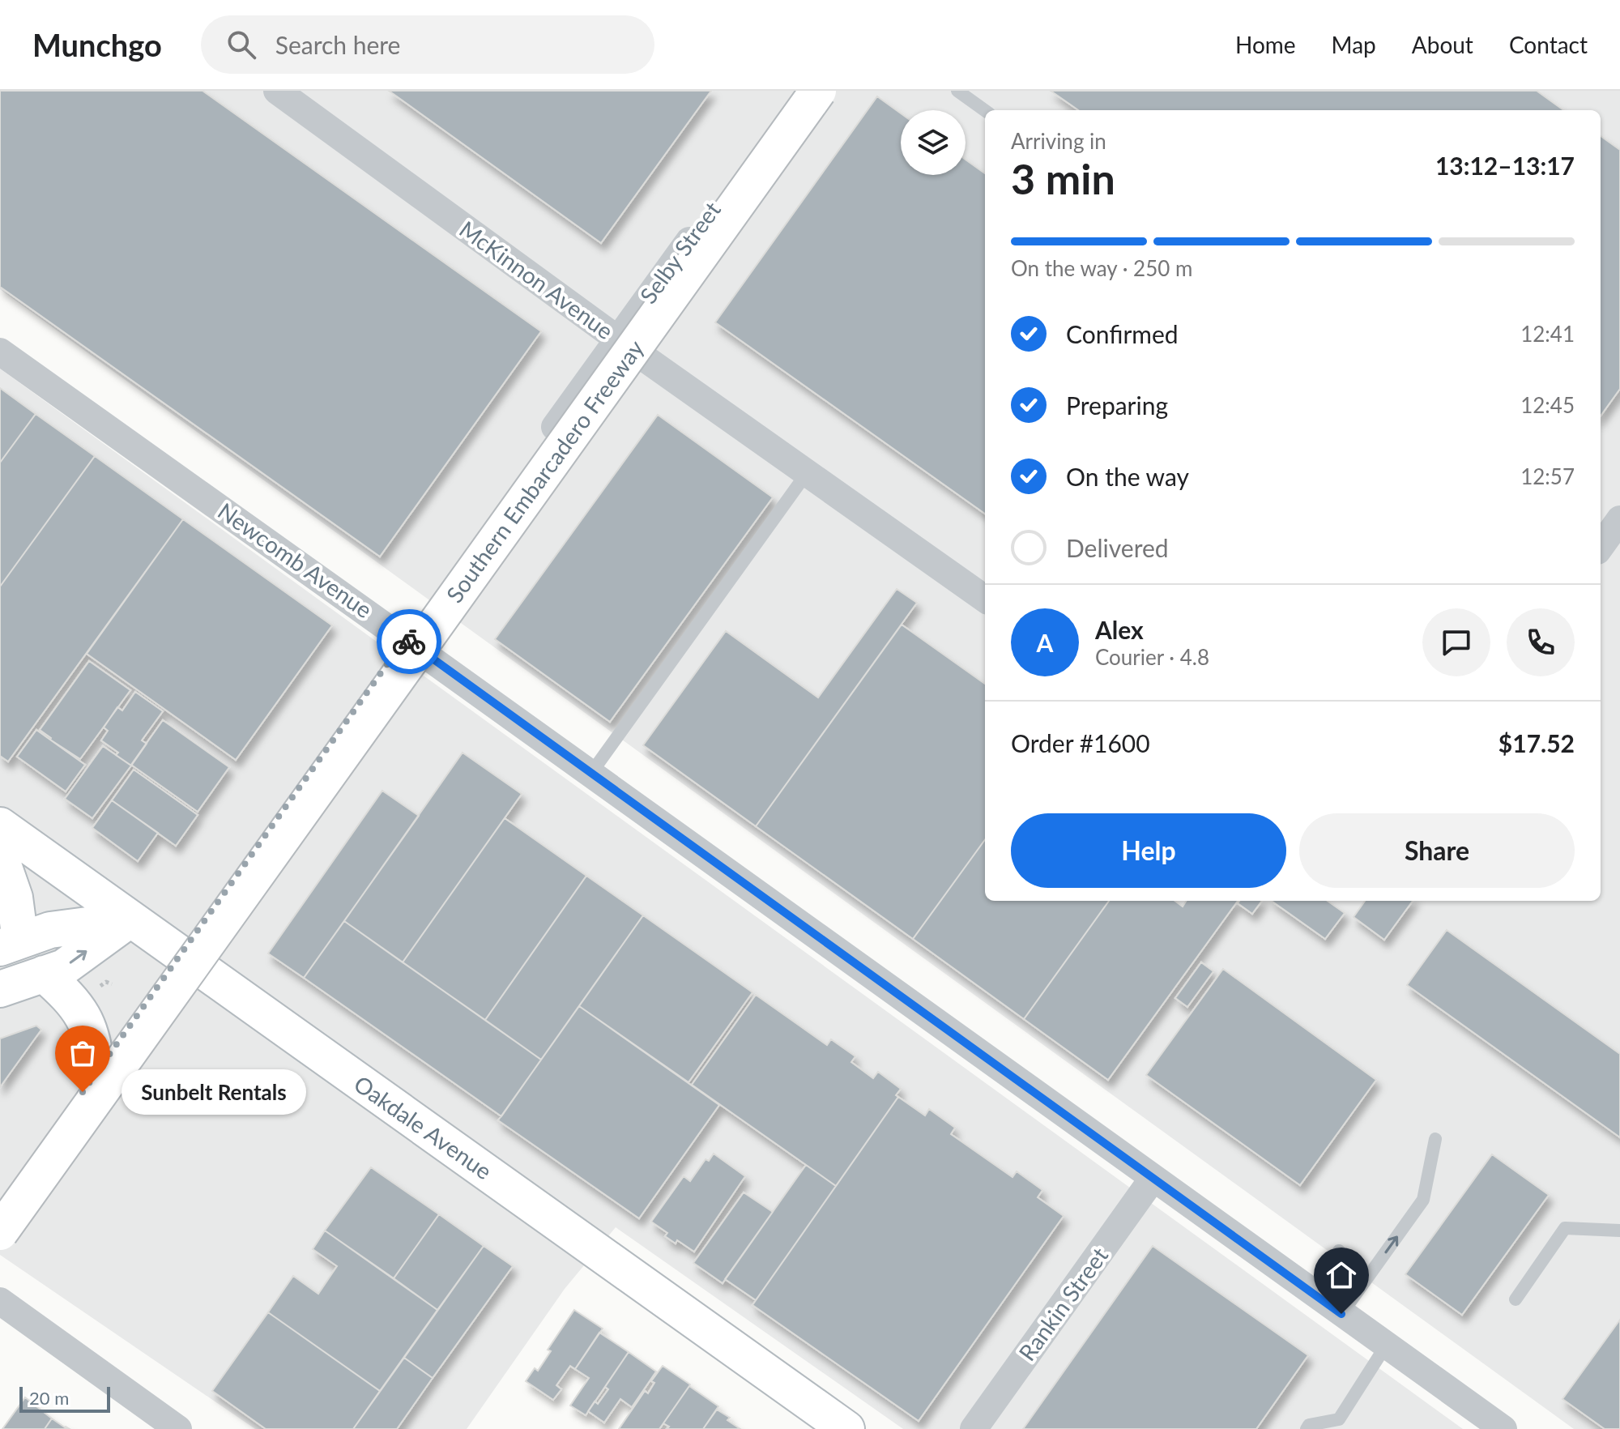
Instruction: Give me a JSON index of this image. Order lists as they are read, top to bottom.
{
  "streets": {
    "main road": ["Southern Embarcadero Freeway", "Oakdale Avenue"],
    "street": [
      "Selby Street",
      "McKinnon Avenue",
      "Newcomb Avenue",
      "Rankin Street"
    ]
  },
  "crossings": [
    ["Selby Street", "McKinnon Avenue"],
    ["Selby Street", "Southern Embarcadero Freeway"],
    ["Selby Street", "Newcomb Avenue"],
    ["Selby Street", "Oakdale Avenue"],
    ["Newcomb Avenue", "Rankin Street"]
  ],
  "places": ["Sunbelt Rentals"],
  "scale_bar": "20 m",
  "page": {
    "header": "Munchgo",
    "search": "Search here",
    "nav": [
      "Home",
      "Map",
      "About",
      "Contact"
    ],
    "heading": ["3 min", "Arriving in", "13:12–13:17"],
    "panel": [
      "Alex",
      "Courier · 4.8",
      "Order #1600",
      "$17.52"
    ],
    "bar": "On the way · 250 m",
    "list": [
      ["Confirmed", "12:41"],
      ["Preparing", "12:45"],
      ["On the way", "12:57"],
      "Delivered"
    ],
    "round": "A",
    "buttons": ["Help", "Share"],
    "bubble": "Sunbelt Rentals",
    "scale": "20 m"
  }
}
